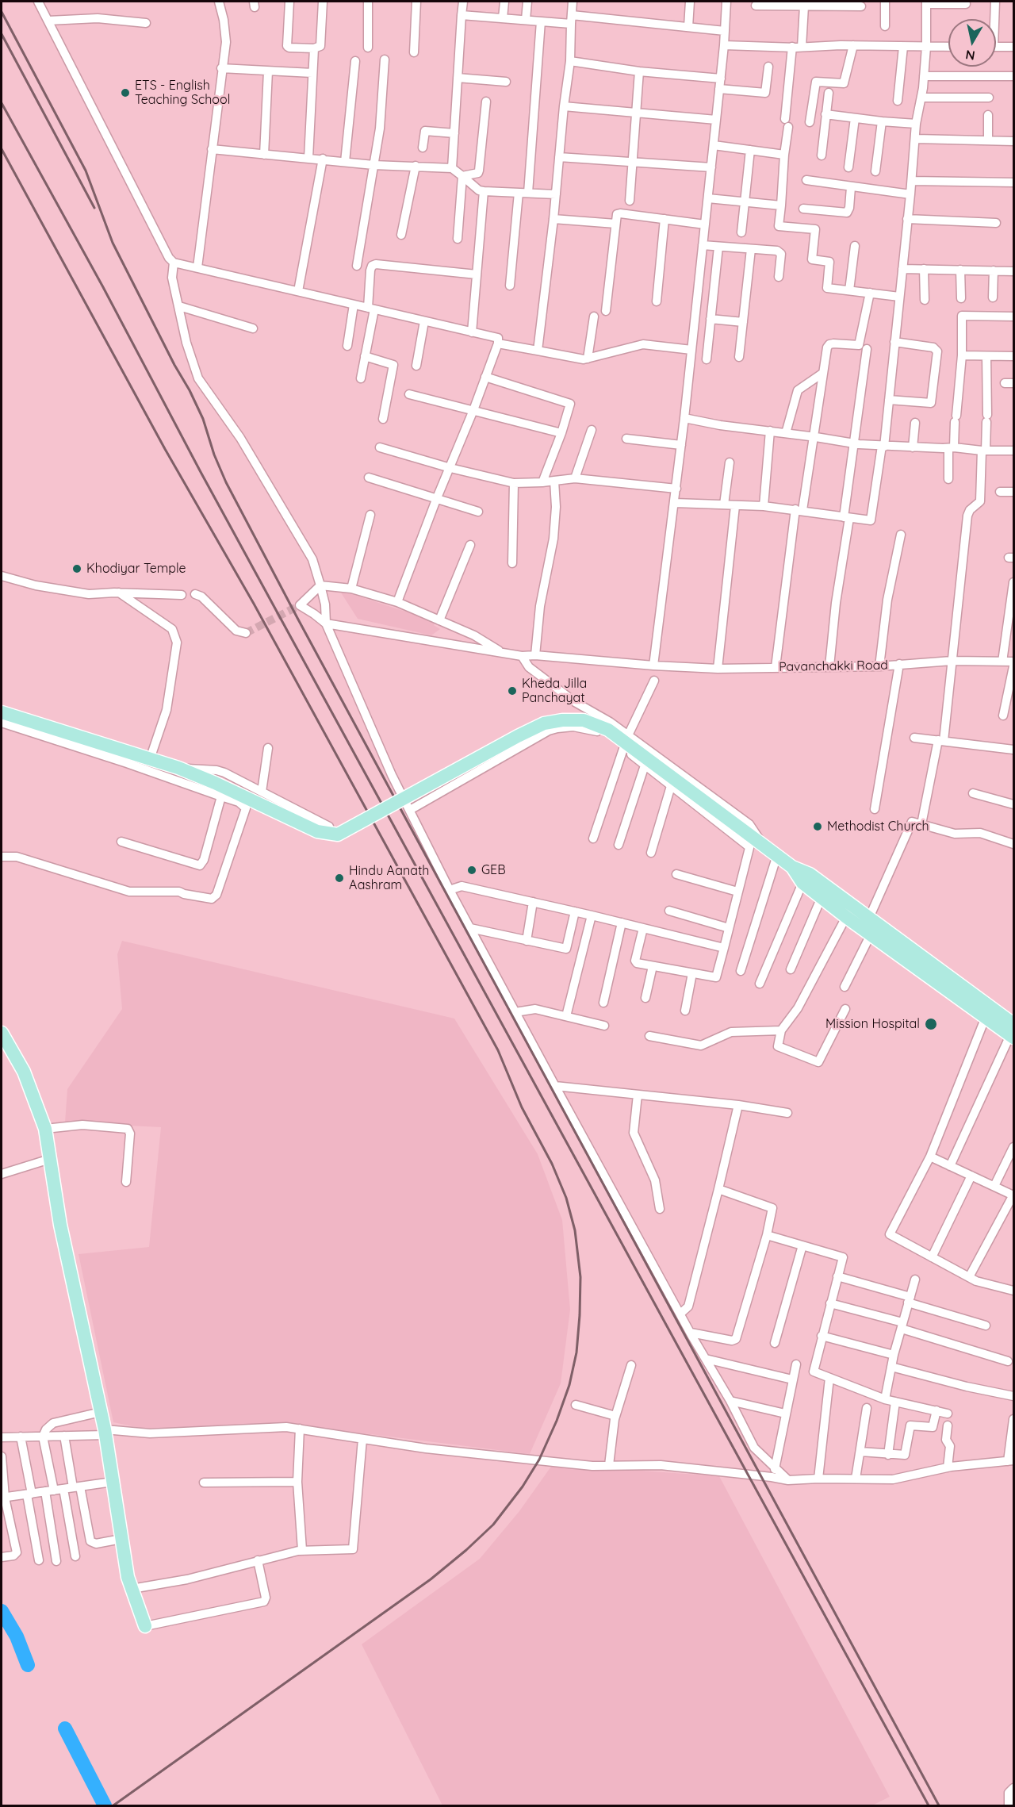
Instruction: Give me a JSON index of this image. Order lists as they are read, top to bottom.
{
  "streets": {
    "street": ["Pavanchakki Road"]
  },
  "places": [
    "ETS - English Teaching School",
    "Khodiyar Temple",
    "Kheda Jilla Panchayat",
    "Methodist Church",
    "GEB",
    "Hindu Aanath Aashram",
    "Mission Hospital"
  ],
  "north": "bottom"
}
